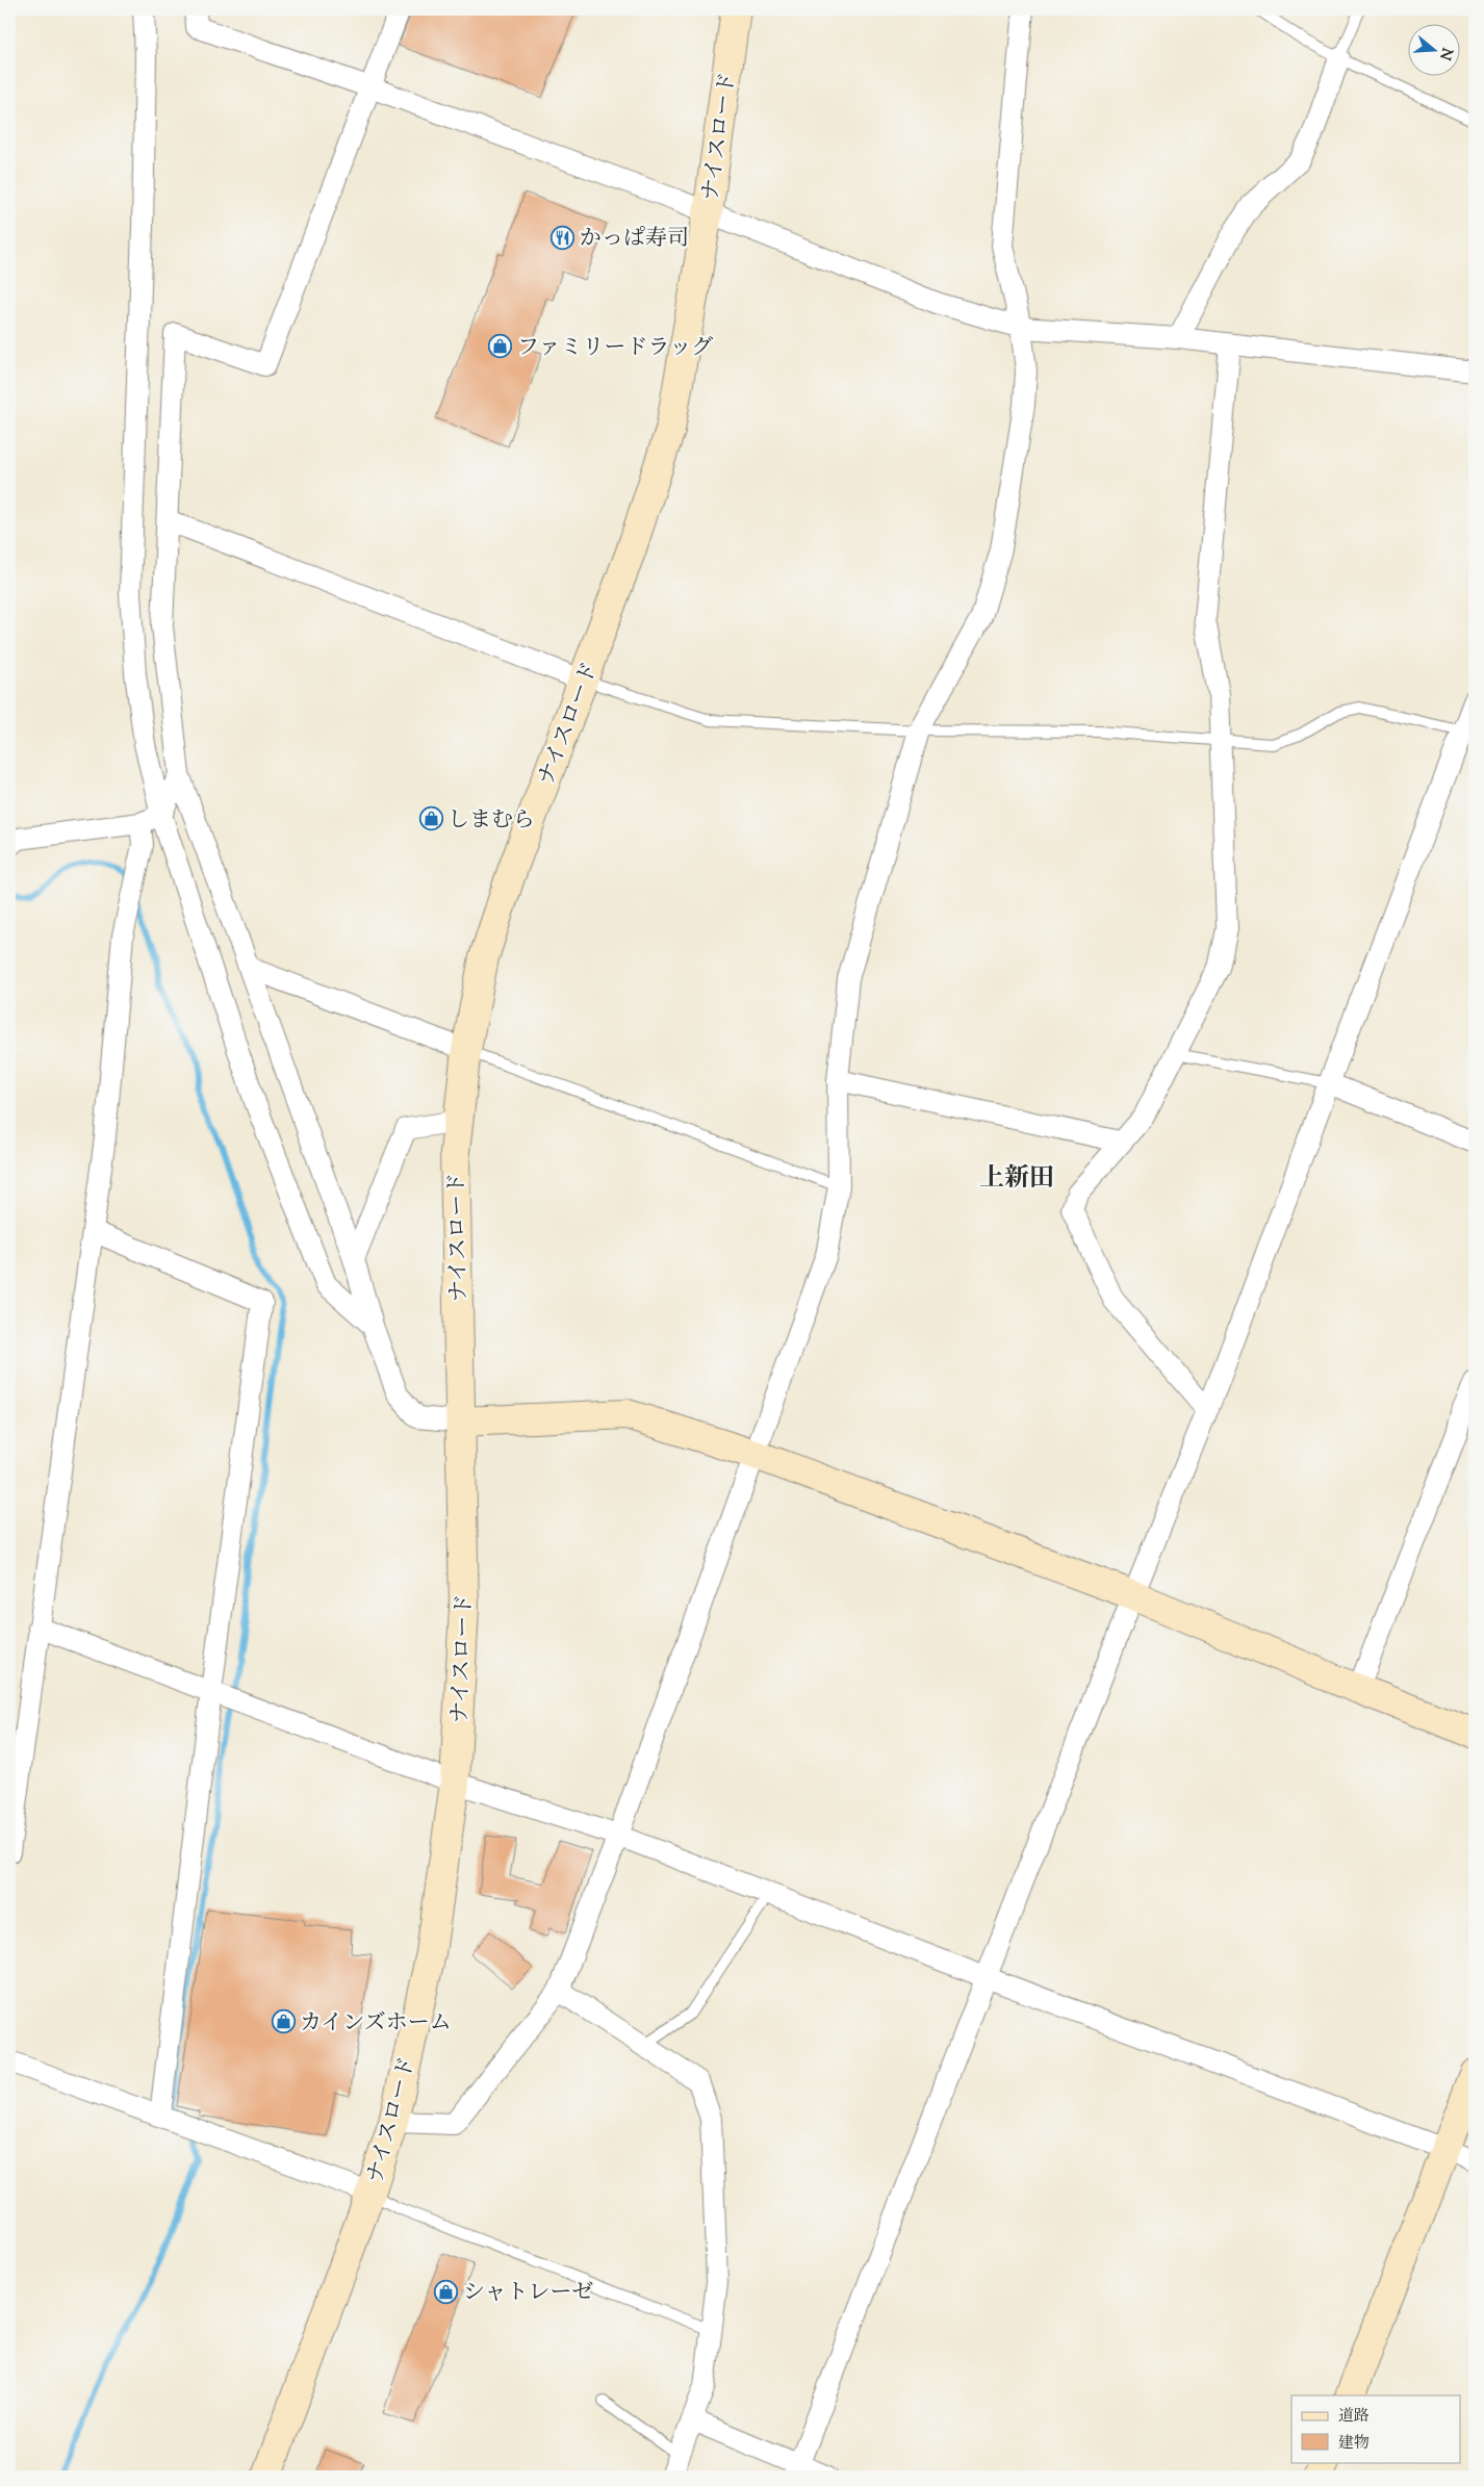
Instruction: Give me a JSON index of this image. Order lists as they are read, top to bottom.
{
  "streets": {
    "street": ["ナイスロード"]
  },
  "districts": ["上新田"],
  "places": {
    "restaurant": ["かっぱ寿司"],
    "shop": [
      "ファミリードラッグ",
      "しまむら",
      "カインズホーム",
      "シャトレーゼ"
    ]
  },
  "legend": ["道路", "建物"],
  "north": "right"
}
